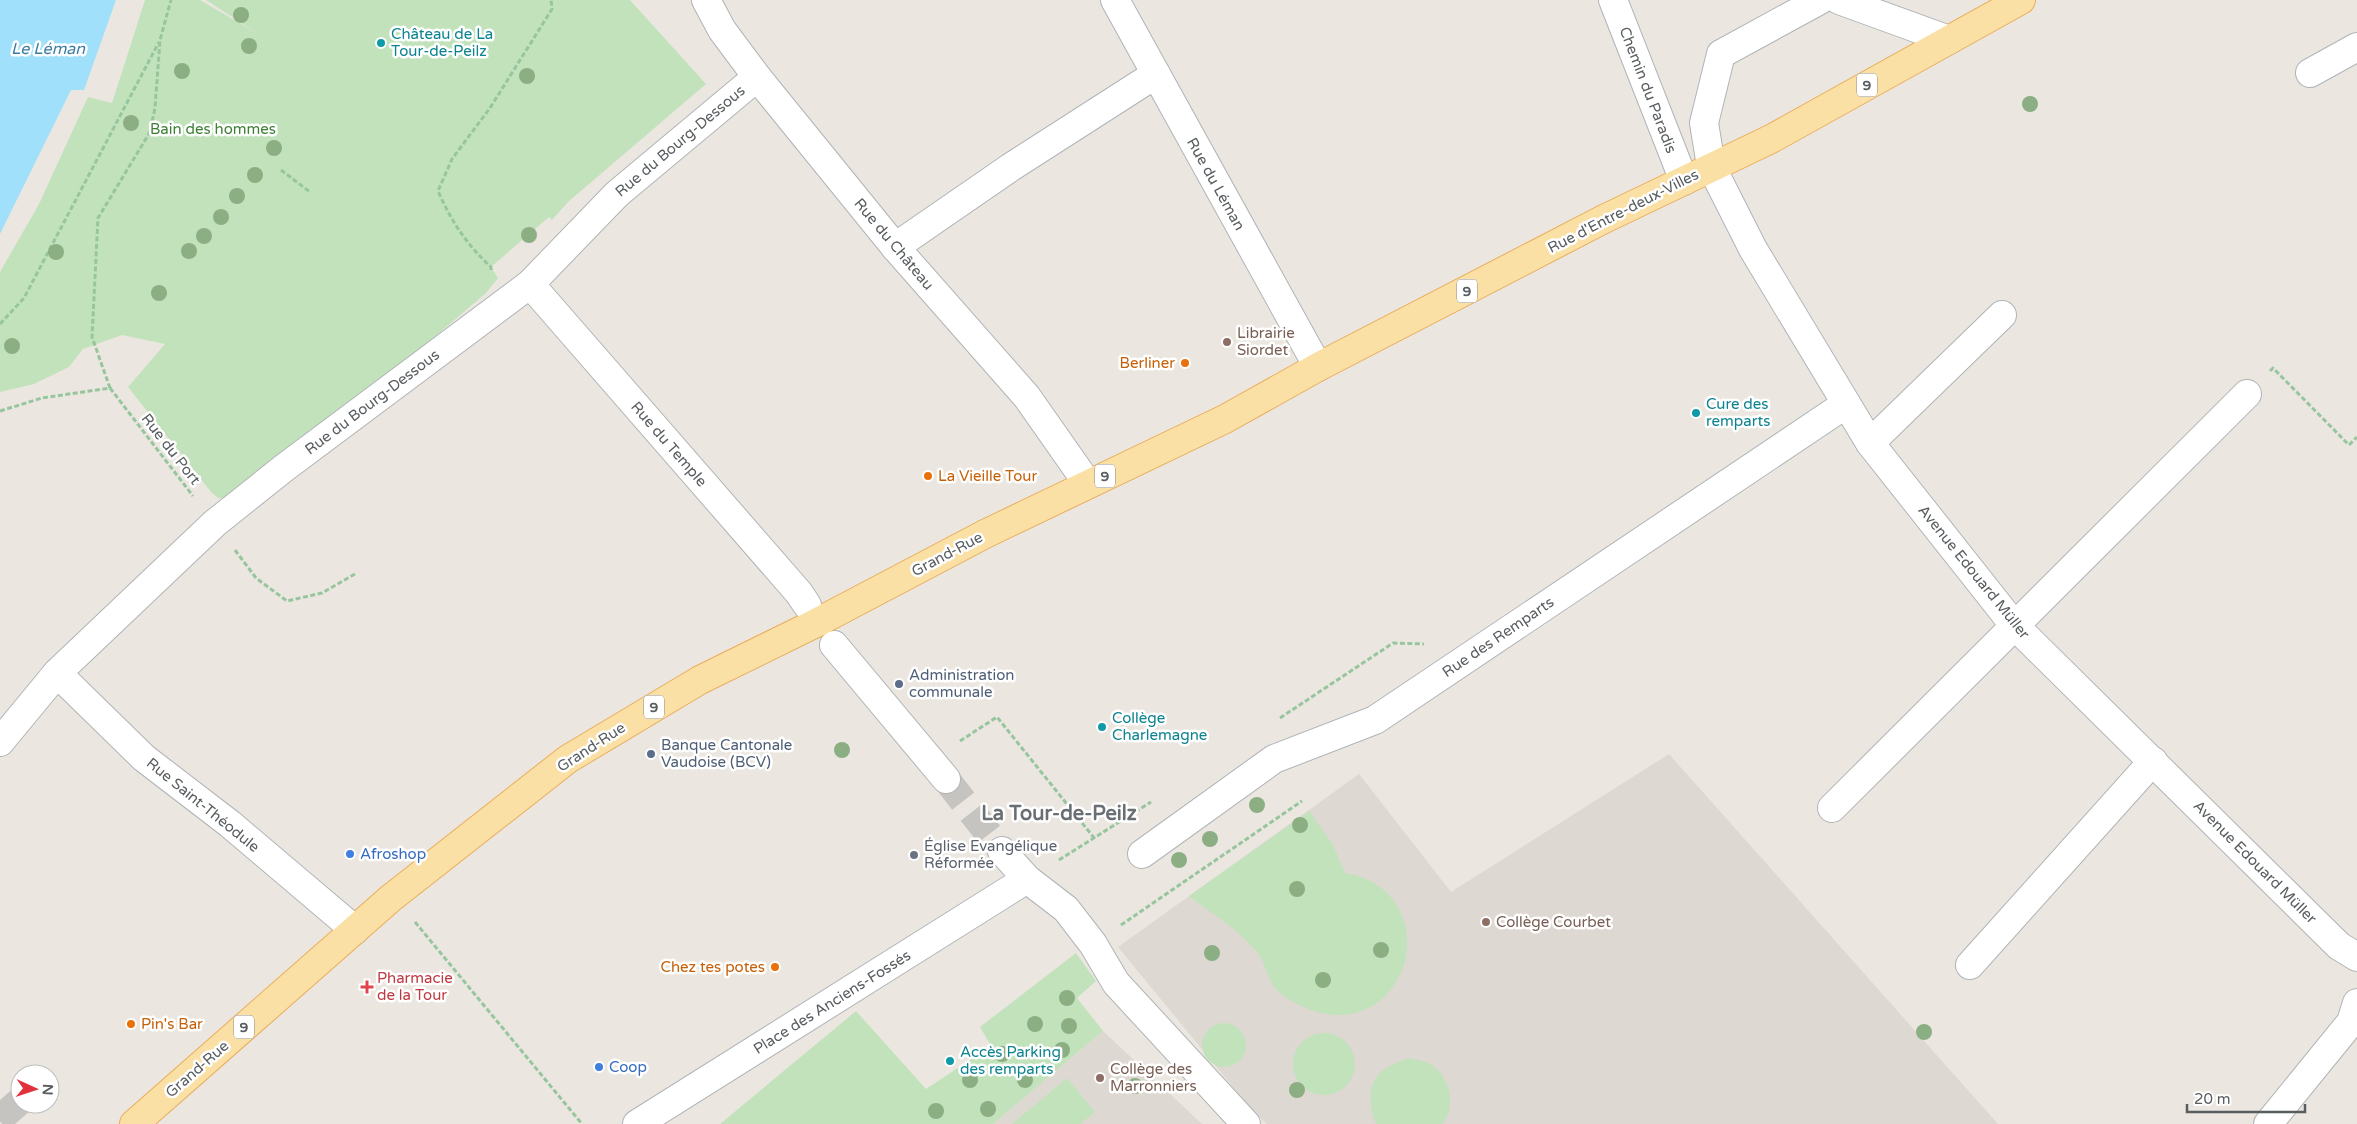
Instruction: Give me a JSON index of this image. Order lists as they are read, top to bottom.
{
  "streets": {
    "main road": ["9", "Rue d'Entre-deux-Villes", "Grand-Rue"],
    "street": [
      "Chemin du Paradis",
      "Rue du Bourg-Dessous",
      "Rue du Léman",
      "Rue du Château",
      "Rue du Temple",
      "Avenue Edouard Müller",
      "Rue des Remparts",
      "Rue Saint-Théodule",
      "Place des Anciens-Fossés"
    ],
    "path": ["Rue du Port"]
  },
  "crossings": [
    ["Chemin du Paradis", "Rue d'Entre-deux-Villes"],
    ["Rue du Bourg-Dessous", "Rue du Château"],
    ["Rue du Bourg-Dessous", "Rue du Temple"],
    ["Rue du Bourg-Dessous", "Rue du Port"],
    ["Rue du Bourg-Dessous", "Rue Saint-Théodule"],
    ["Rue du Léman", "Rue d'Entre-deux-Villes"],
    ["Rue d'Entre-deux-Villes", "Grand-Rue"],
    ["Rue d'Entre-deux-Villes", "Avenue Edouard Müller"],
    ["Rue du Château", "Grand-Rue"],
    ["Grand-Rue", "Rue Saint-Théodule"],
    ["Avenue Edouard Müller", "Rue des Remparts"]
  ],
  "districts": ["La Tour-de-Peilz"],
  "water": ["Le Léman"],
  "parks": ["Bain des hommes"],
  "places": {
    "other": [
      "Château de La Tour-de-Peilz",
      "Librairie Siordet",
      "Berliner",
      "Cure des remparts",
      "La Vieille Tour",
      "Administration communale",
      "Collège Charlemagne",
      "Banque Cantonale Vaudoise (BCV)",
      "Afroshop",
      "Église Evangélique Réformée",
      "Collège Courbet",
      "Chez tes potes",
      "Pin's Bar",
      "Accès Parking des remparts",
      "Coop",
      "Collège des Marronniers"
    ],
    "health": ["Pharmacie de la Tour"]
  },
  "scale_bar": "20 m",
  "north": "right"
}
